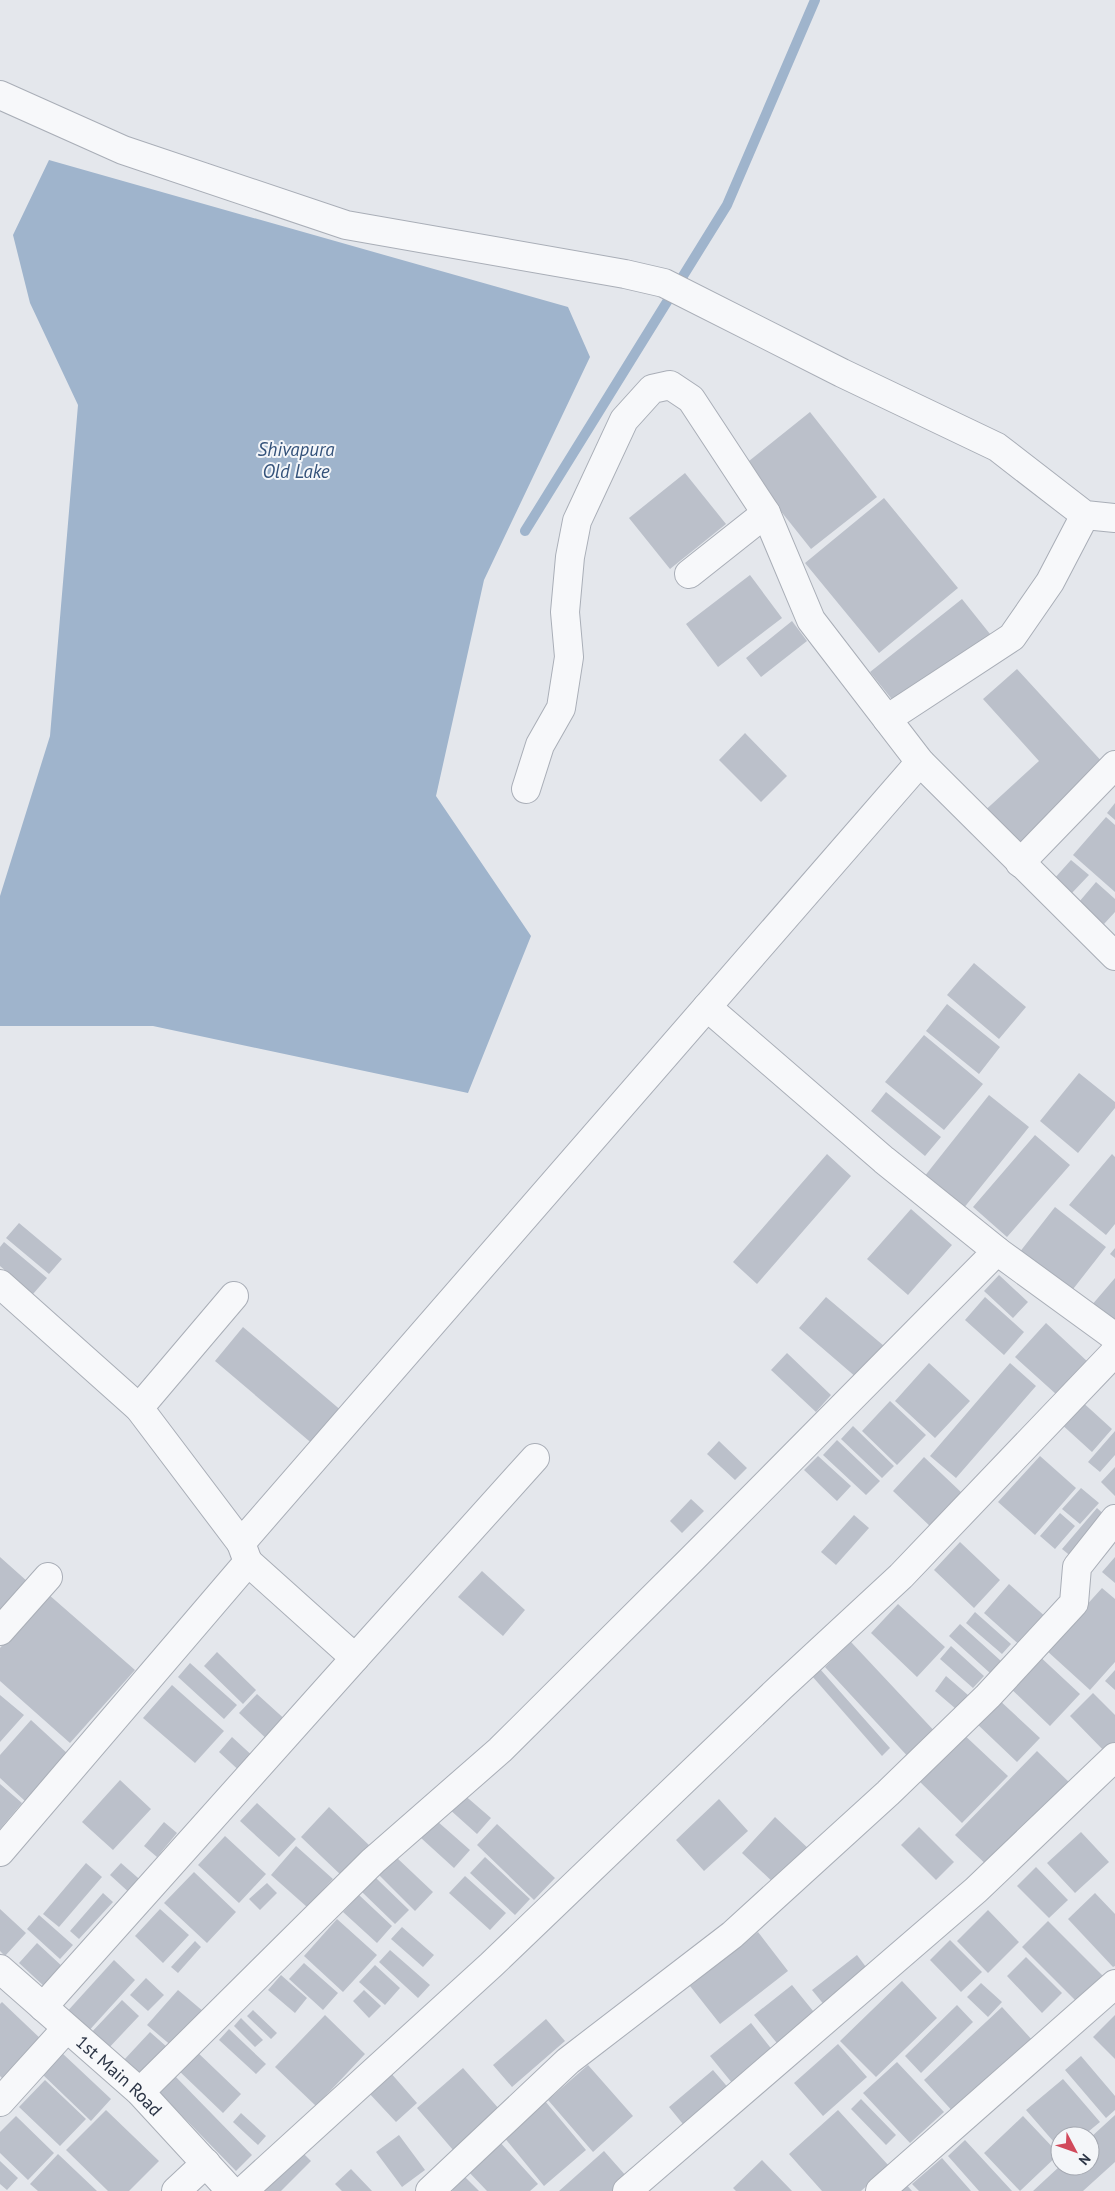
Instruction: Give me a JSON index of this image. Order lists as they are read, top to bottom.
{
  "streets": {
    "street": ["1st Main Road"]
  },
  "water": ["Shivapura Old Lake"],
  "north": "bottom right"
}
